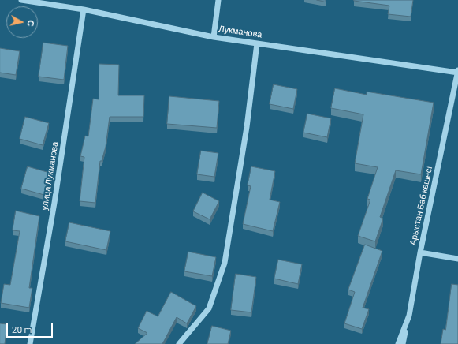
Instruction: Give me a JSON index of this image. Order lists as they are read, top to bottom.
{
  "streets": {
    "street": ["Лукманова", "улица Лукманова", "Арыстан Баб көшесі"]
  },
  "crossings": [
    ["Лукманова", "улица Лукманова"],
    ["Лукманова", "Арыстан Баб көшесі"]
  ],
  "scale_bar": "20 m",
  "north": "right"
}
